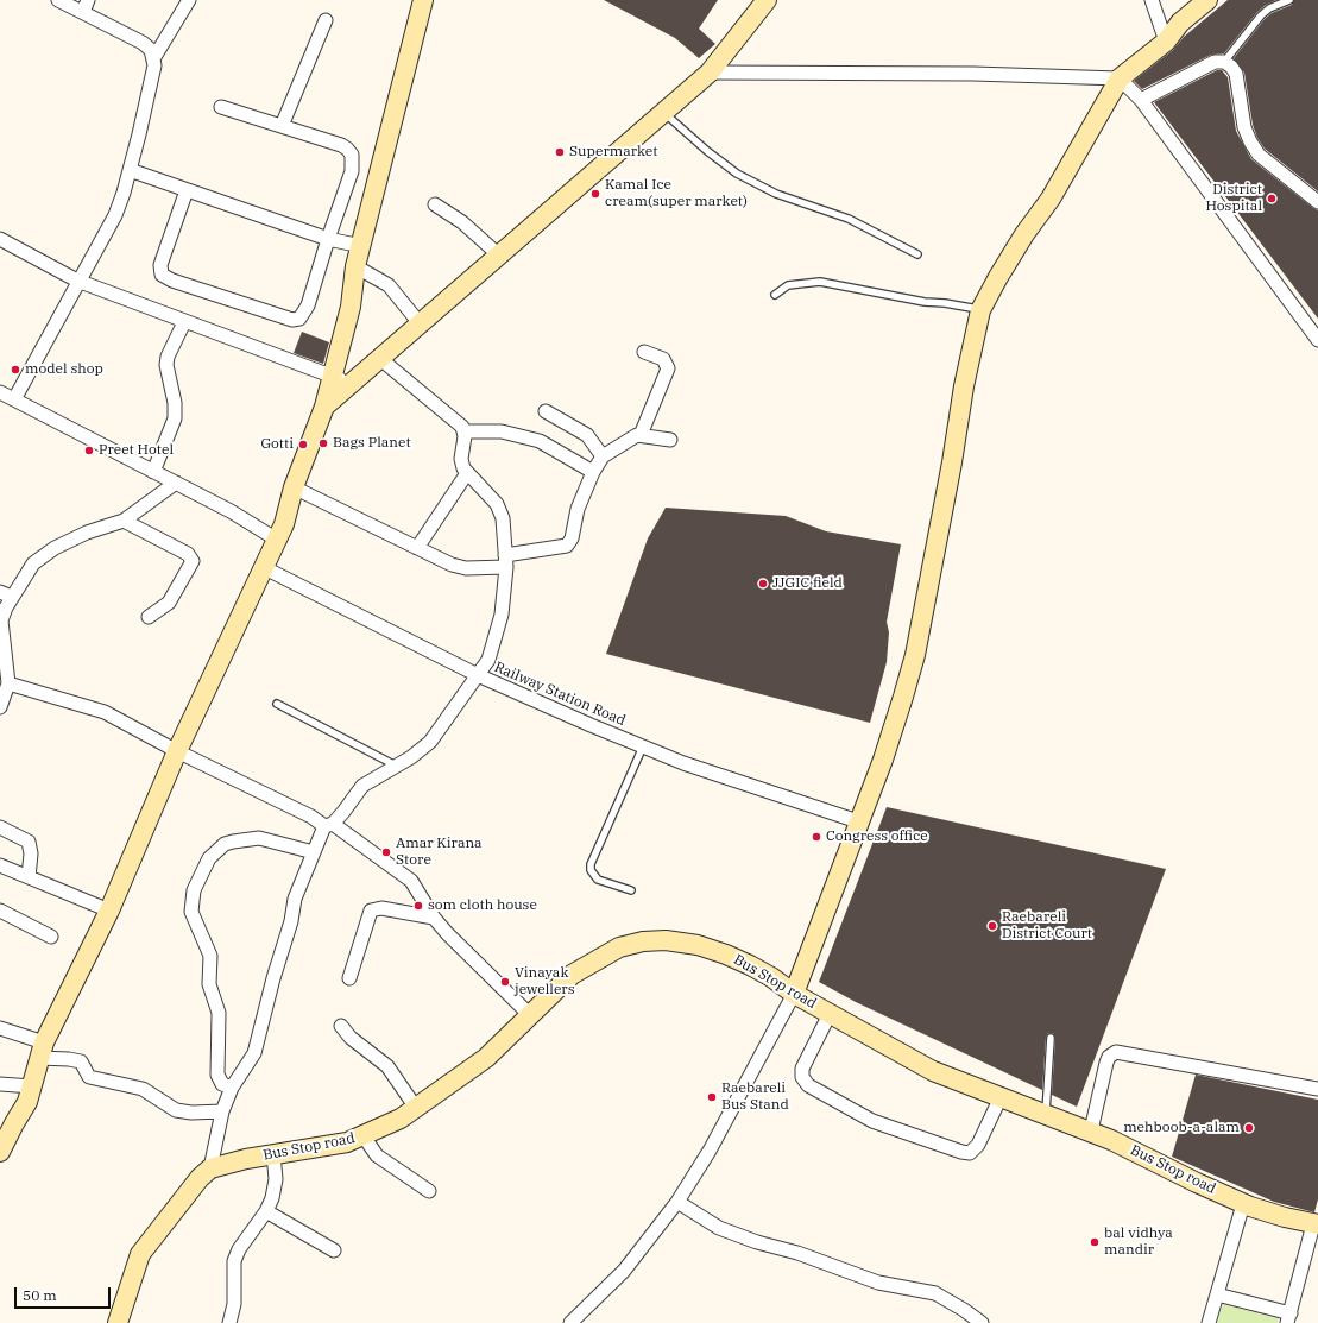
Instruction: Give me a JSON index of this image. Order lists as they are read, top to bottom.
{
  "streets": {
    "street": ["Railway Station Road", "Bus Stop road"]
  },
  "places": [
    "Supermarket",
    "Kamal Ice cream(super market)",
    "District Hospital",
    "model shop",
    "Bags Planet",
    "Gotti",
    "Preet Hotel",
    "JJGIC field",
    "Congress office",
    "Amar Kirana Store",
    "som cloth house",
    "Raebareli District Court",
    "Vinayak jewellers",
    "Raebareli Bus Stand",
    "mehboob-a-alam",
    "bal vidhya mandir"
  ],
  "scale_bar": "50 m"
}
